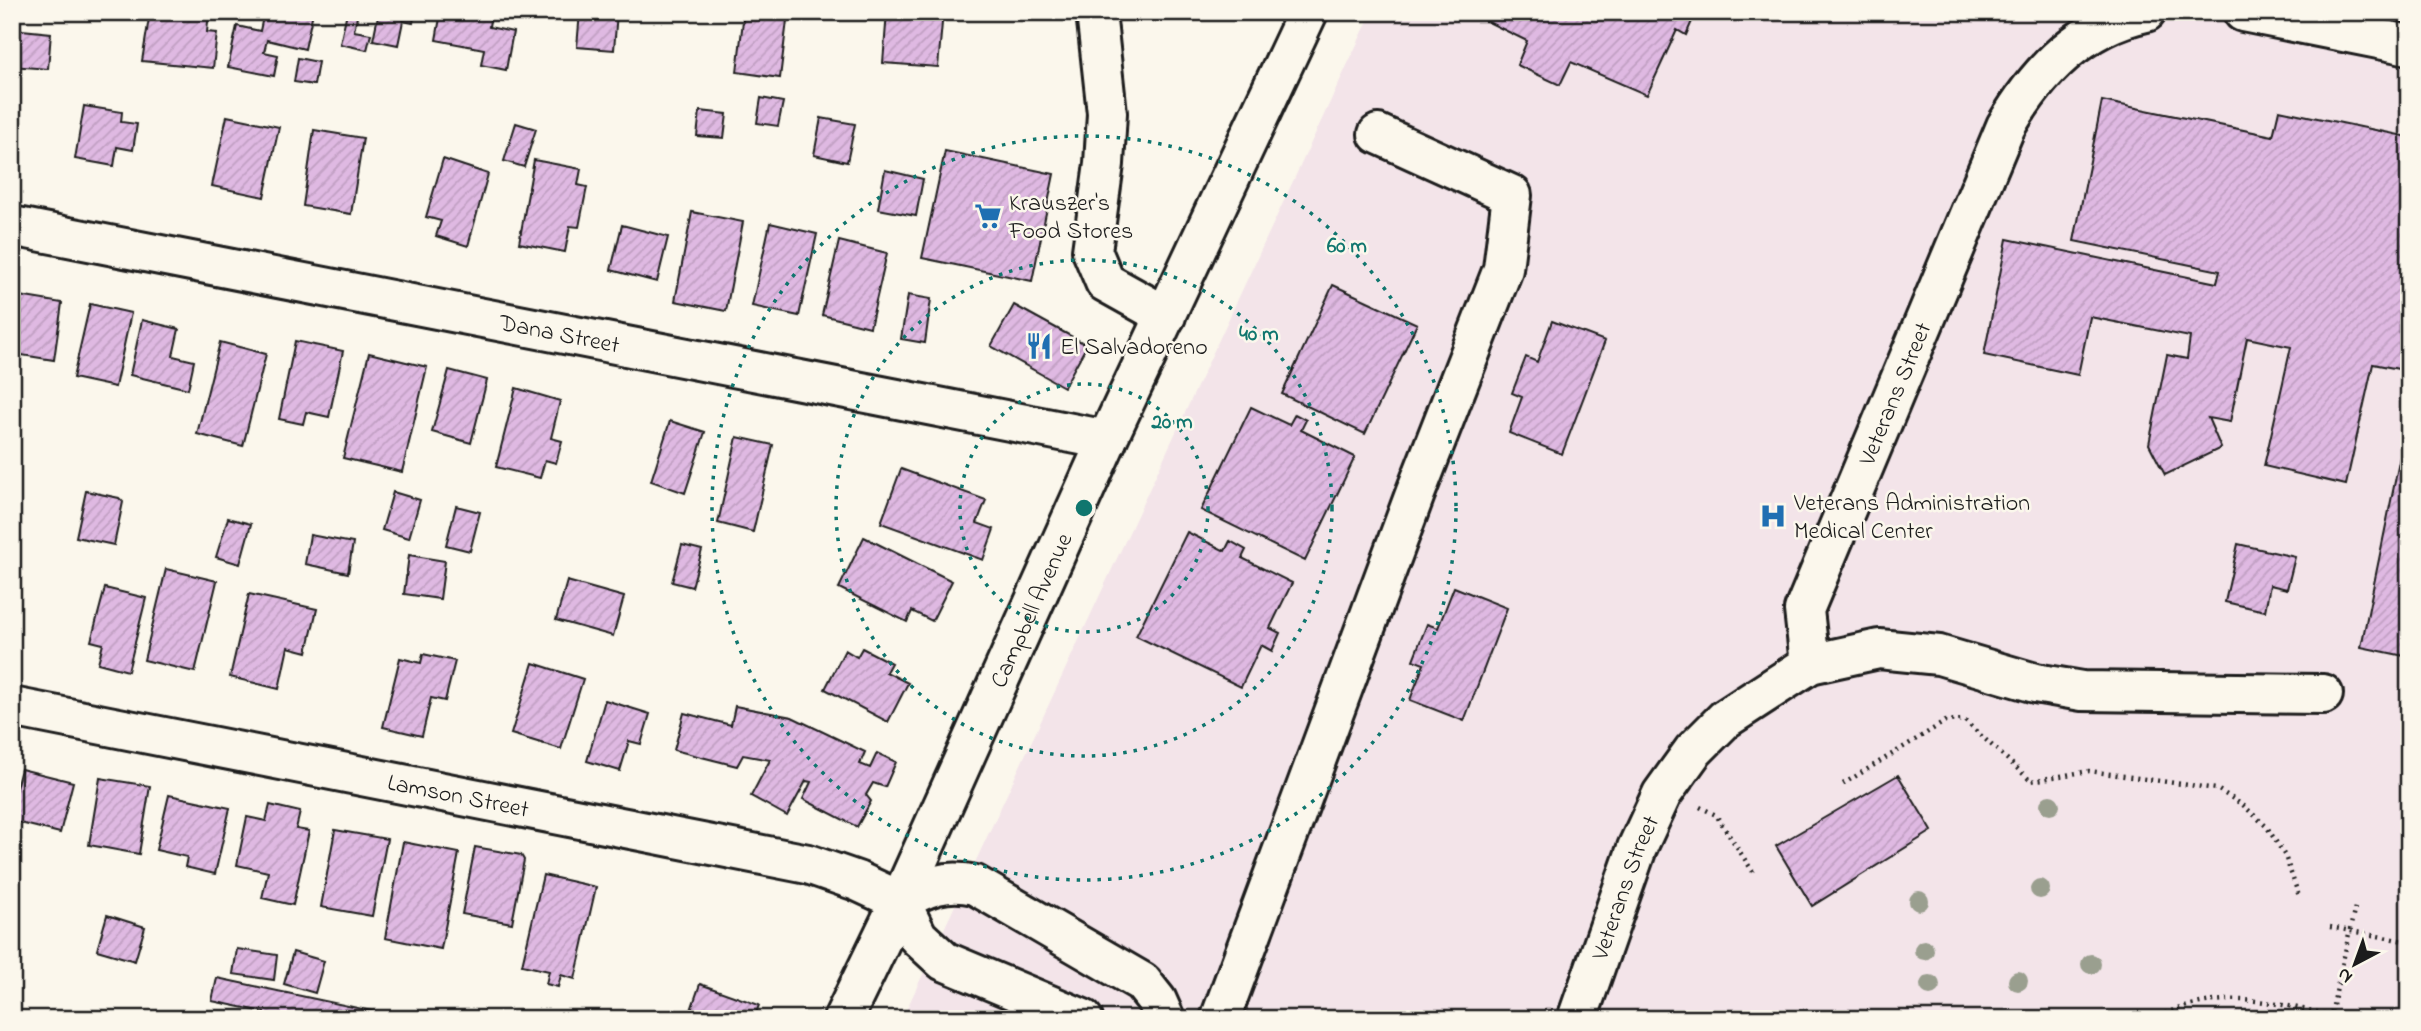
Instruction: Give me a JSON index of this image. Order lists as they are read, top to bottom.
{
  "streets": {
    "street": [
      "Dana Street",
      "Veterans Street",
      "Campbell Avenue",
      "Lamson Street"
    ]
  },
  "crossings": [
    ["Dana Street", "Campbell Avenue"],
    ["Campbell Avenue", "Lamson Street"]
  ],
  "places": {
    "supermarket": ["Krauszer's Food Stores"],
    "restaurant": ["El Salvadoreno"],
    "hospital": ["Veterans Administration Medical Center"]
  },
  "north": "bottom left",
  "rings": ["60 m", "40 m", "20 m"]
}
